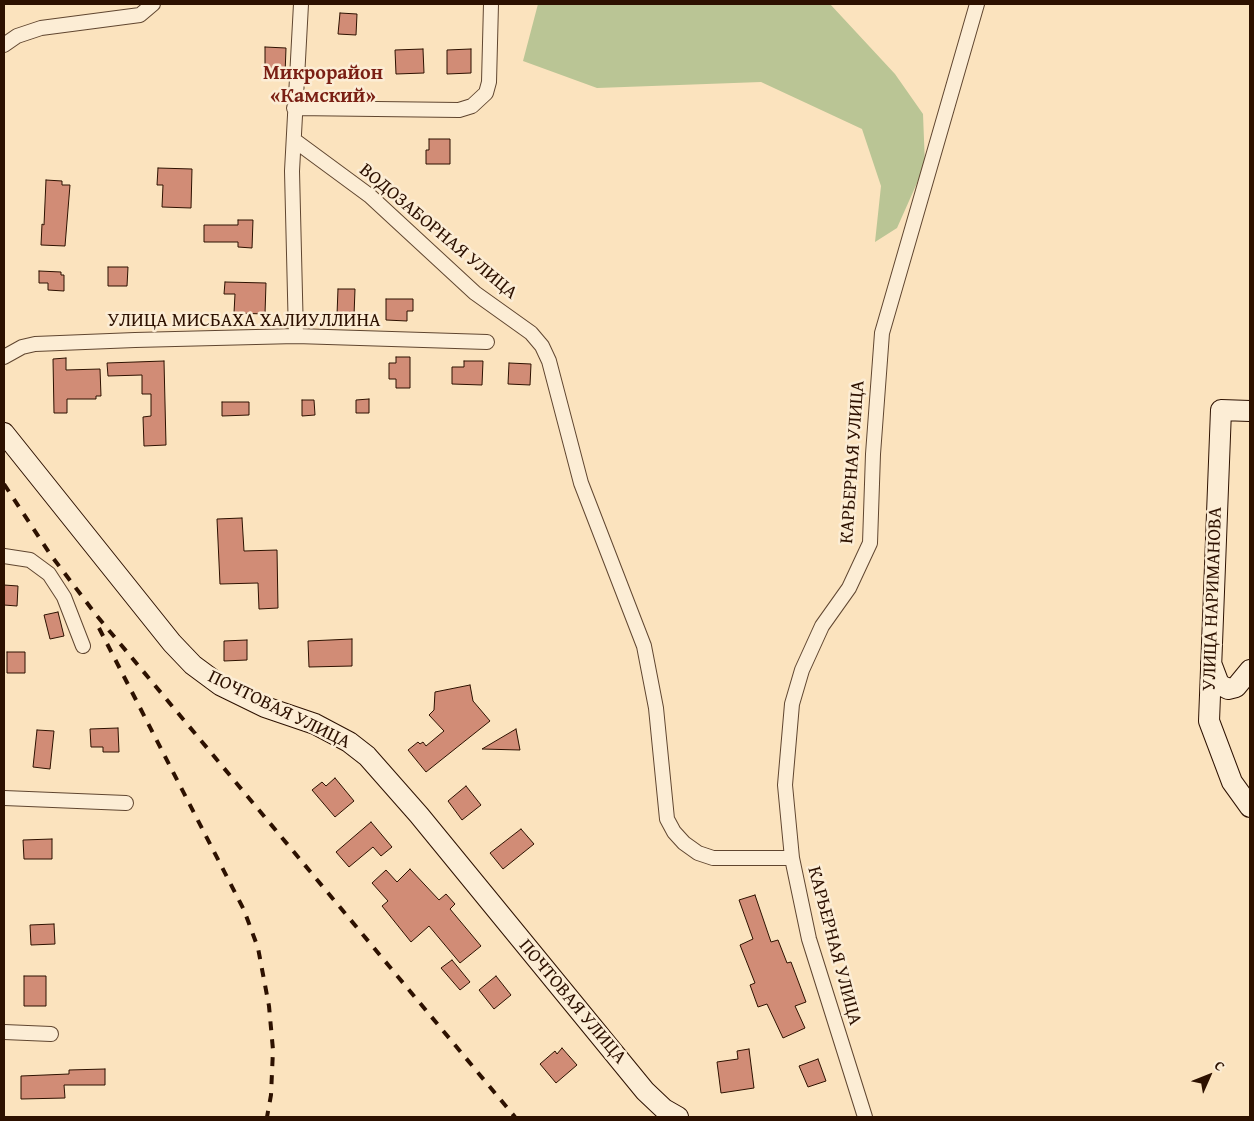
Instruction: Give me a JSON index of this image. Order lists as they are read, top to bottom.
{
  "streets": {
    "street": [
      "ВОДОЗАБОРНАЯ УЛИЦА",
      "УЛИЦА МИСБАХА ХАЛИУЛЛИНА",
      "КАРЬЕРНАЯ УЛИЦА",
      "УЛИЦА НАРИМАНОВА",
      "ПОЧТОВАЯ УЛИЦА"
    ]
  },
  "crossings": [
    ["ВОДОЗАБОРНАЯ УЛИЦА", "КАРЬЕРНАЯ УЛИЦА"]
  ],
  "districts": ["Микрорайон «Камский»"],
  "north": "top right"
}
